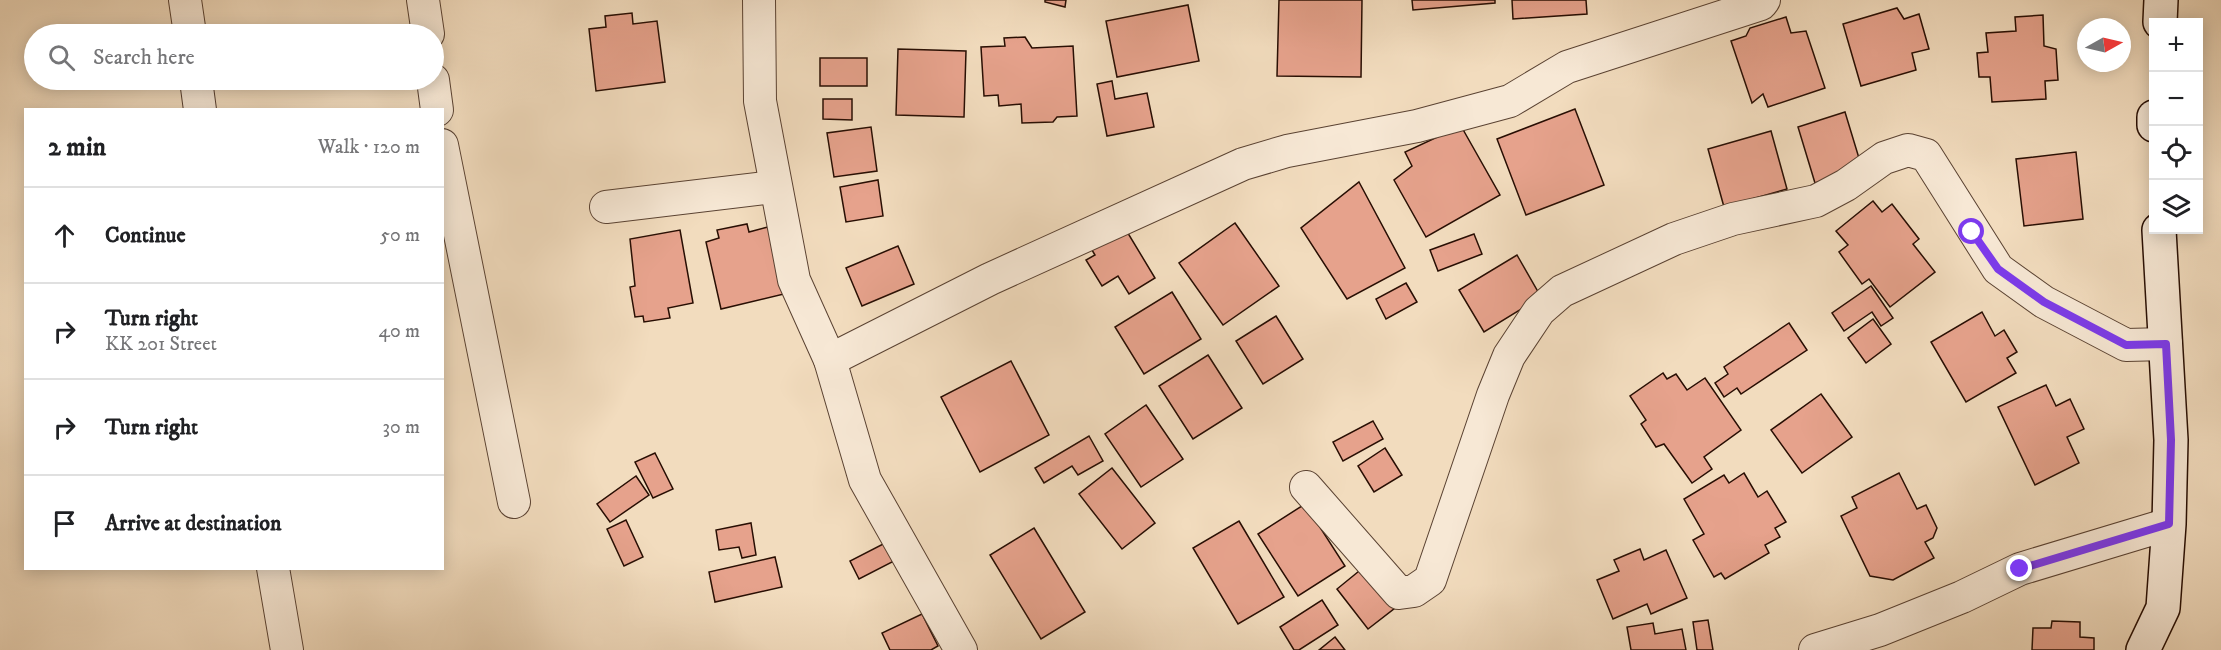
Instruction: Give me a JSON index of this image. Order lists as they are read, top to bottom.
{
  "north": "right",
  "page": {
    "map_buttons": ["+", "−"],
    "search": "Search here",
    "heading": ["2 min", "Walk · 120 m"],
    "list": [
      ["Continue", "50 m"],
      ["Turn right", "KK 201 Street", "40 m"],
      ["Turn right", "30 m"],
      "Arrive at destination"
    ]
  }
}
